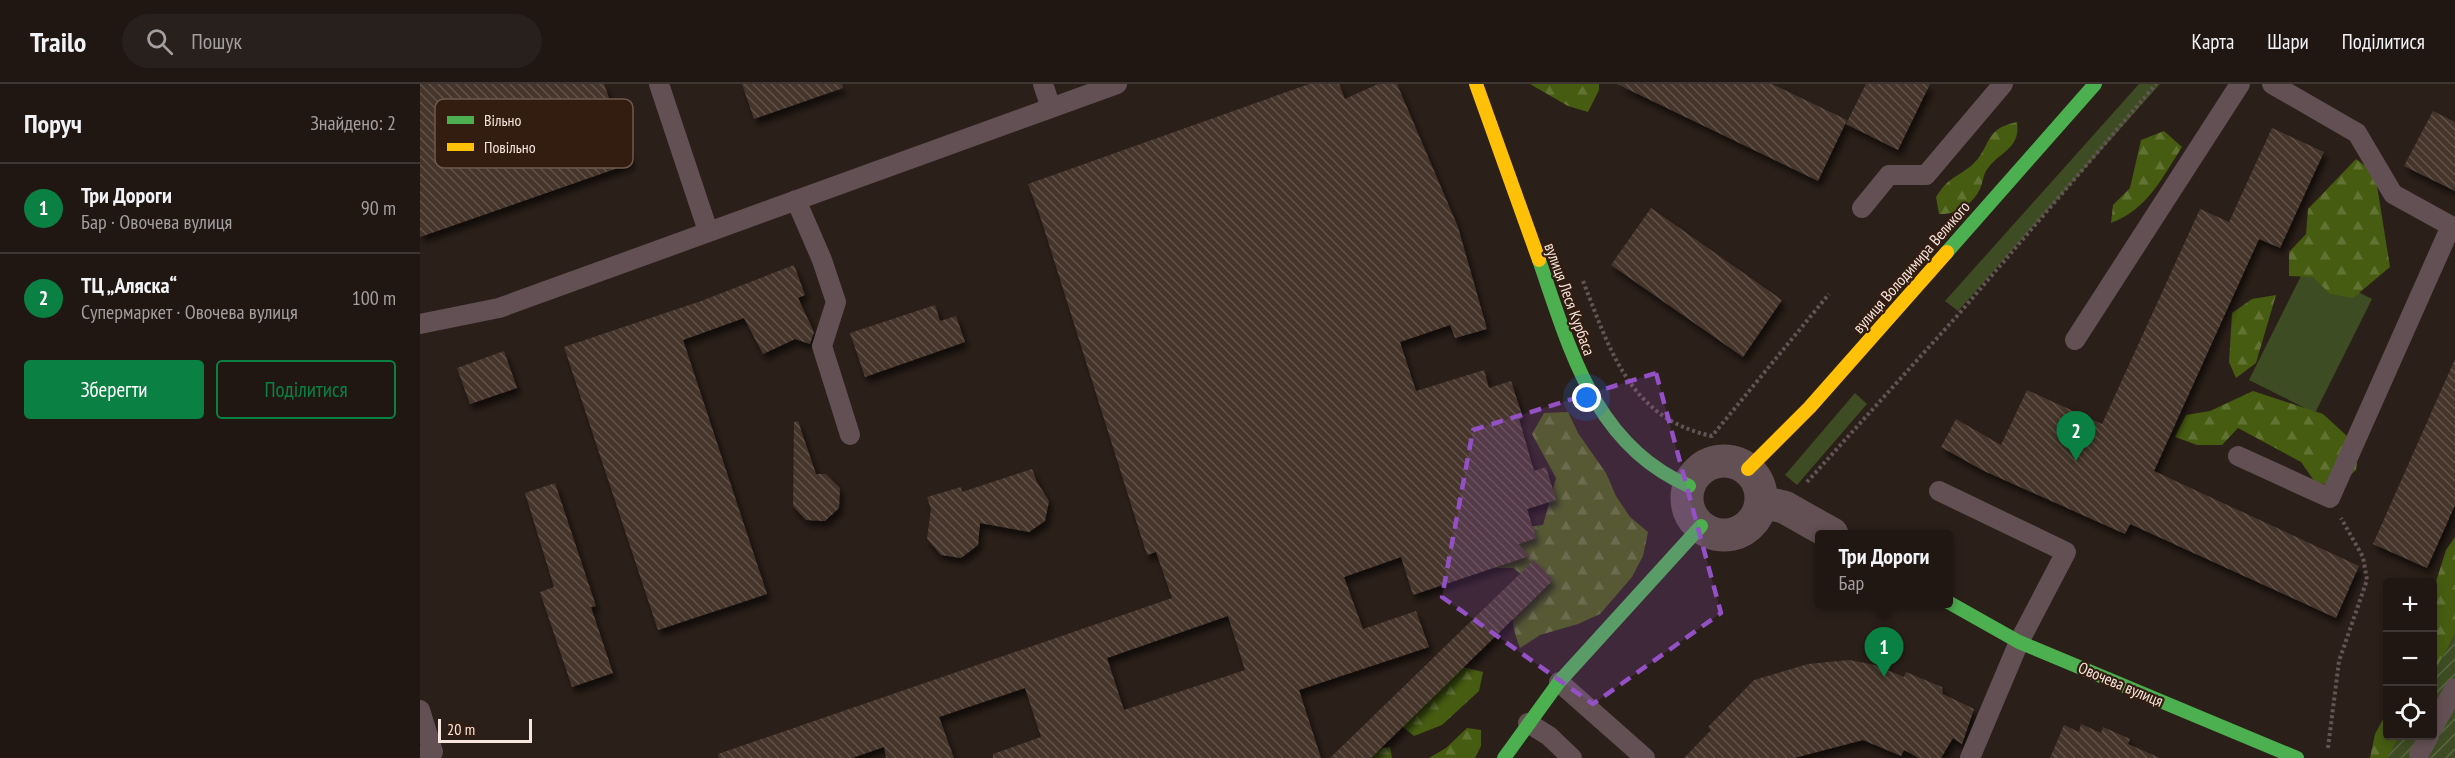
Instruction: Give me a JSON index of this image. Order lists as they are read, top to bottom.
{
  "streets": {
    "street": ["вулиця Володимира Великого", "вулиця Леся Курбаса", "Овочева вулиця"]
  },
  "crossings": [
    ["вулиця Володимира Великого", "вулиця Леся Курбаса"]
  ],
  "legend": ["Вільно", "Повільно"],
  "scale_bar": "20 m",
  "page": {
    "header": "Trailo",
    "search": "Пошук",
    "nav": ["Карта", "Шари", "Поділитися"],
    "heading": ["Поруч", "Знайдено: 2"],
    "list": [
      {
        "mark": "1",
        "name": "Три Дороги",
        "note": "Бар · Овочева вулиця",
        "value": "90 m"
      },
      {
        "mark": "2",
        "name": "ТЦ „Аляска“",
        "note": "Супермаркет · Овочева вулиця",
        "value": "100 m"
      }
    ],
    "buttons": ["Зберегти", "Поділитися"],
    "pins": ["2", "1"],
    "popup": ["Три Дороги", "Бар"],
    "map_buttons": ["+", "−"],
    "scale": "20 m"
  }
}
